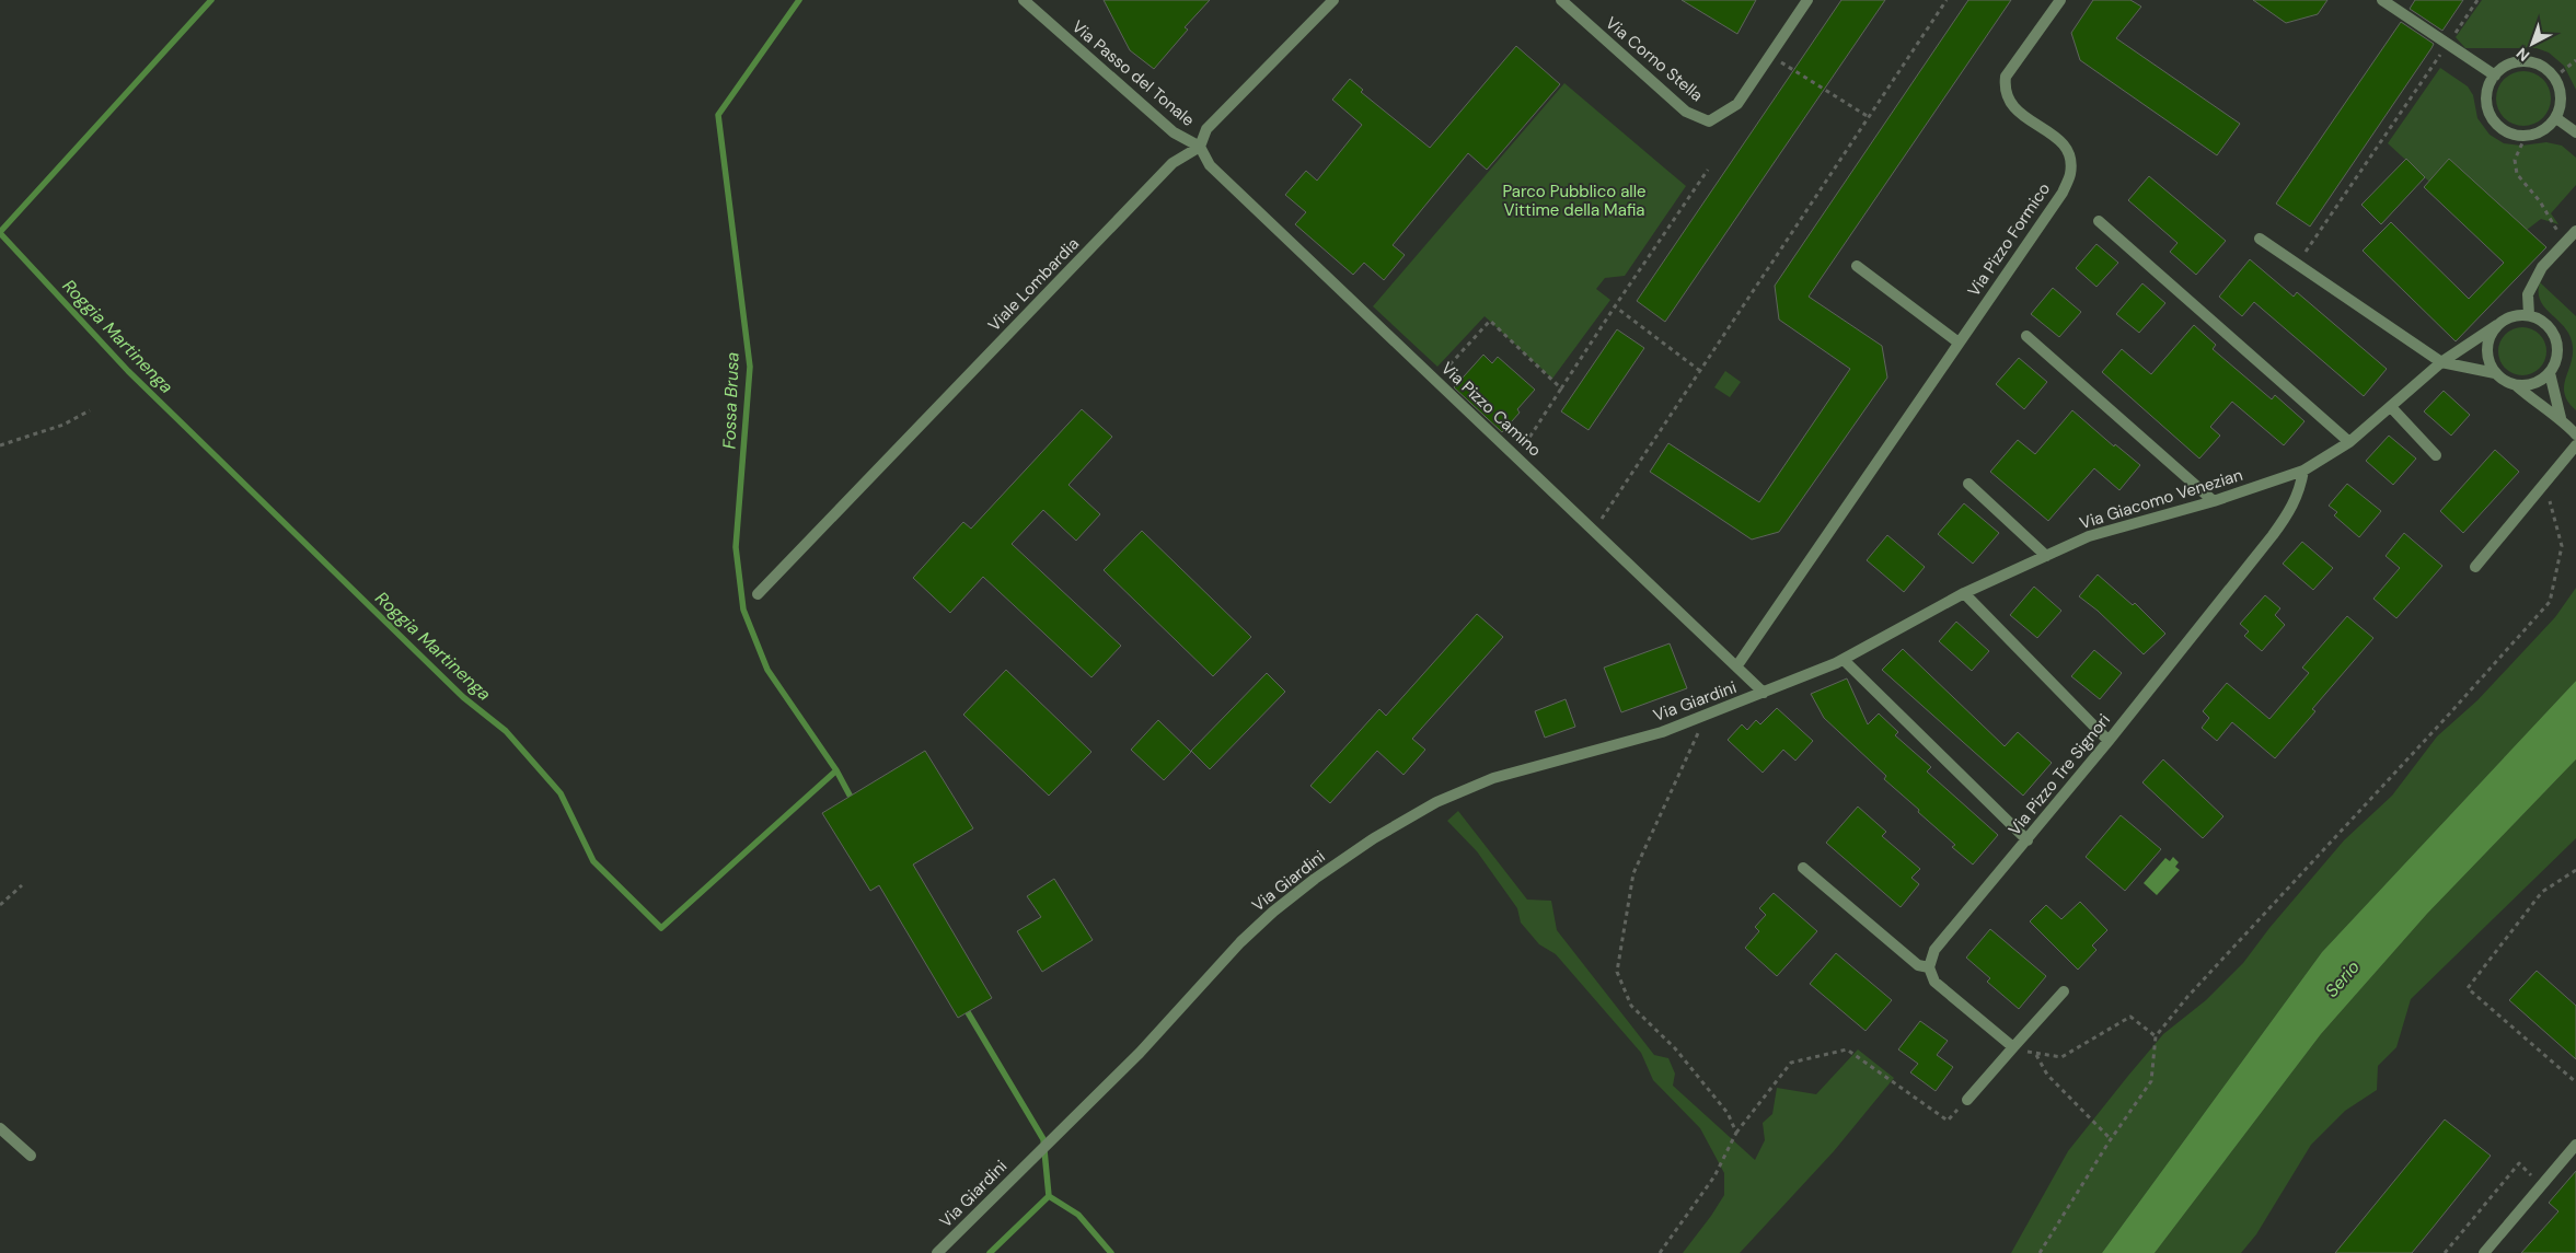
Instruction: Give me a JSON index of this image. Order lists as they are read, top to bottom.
{
  "streets": {
    "street": [
      "Via Corno Stella",
      "Via Passo del Tonale",
      "Via Pizzo Formico",
      "Viale Lombardia",
      "Via Pizzo Camino",
      "Via Giacomo Venezian",
      "Via Giardini",
      "Via Pizzo Tre Signori"
    ]
  },
  "crossings": [
    ["Via Passo del Tonale", "Viale Lombardia"],
    ["Via Passo del Tonale", "Via Pizzo Camino"],
    ["Via Pizzo Formico", "Via Pizzo Camino"],
    ["Viale Lombardia", "Via Pizzo Camino"],
    ["Via Pizzo Camino", "Via Giacomo Venezian"],
    ["Via Pizzo Camino", "Via Giardini"],
    ["Via Giacomo Venezian", "Via Giardini"],
    ["Via Giacomo Venezian", "Via Pizzo Tre Signori"]
  ],
  "water": ["Roggia Martinenga", "Fossa Brusa", "Serio"],
  "parks": ["Parco Pubblico alle Vittime della Mafia"],
  "north": "bottom left"
}
